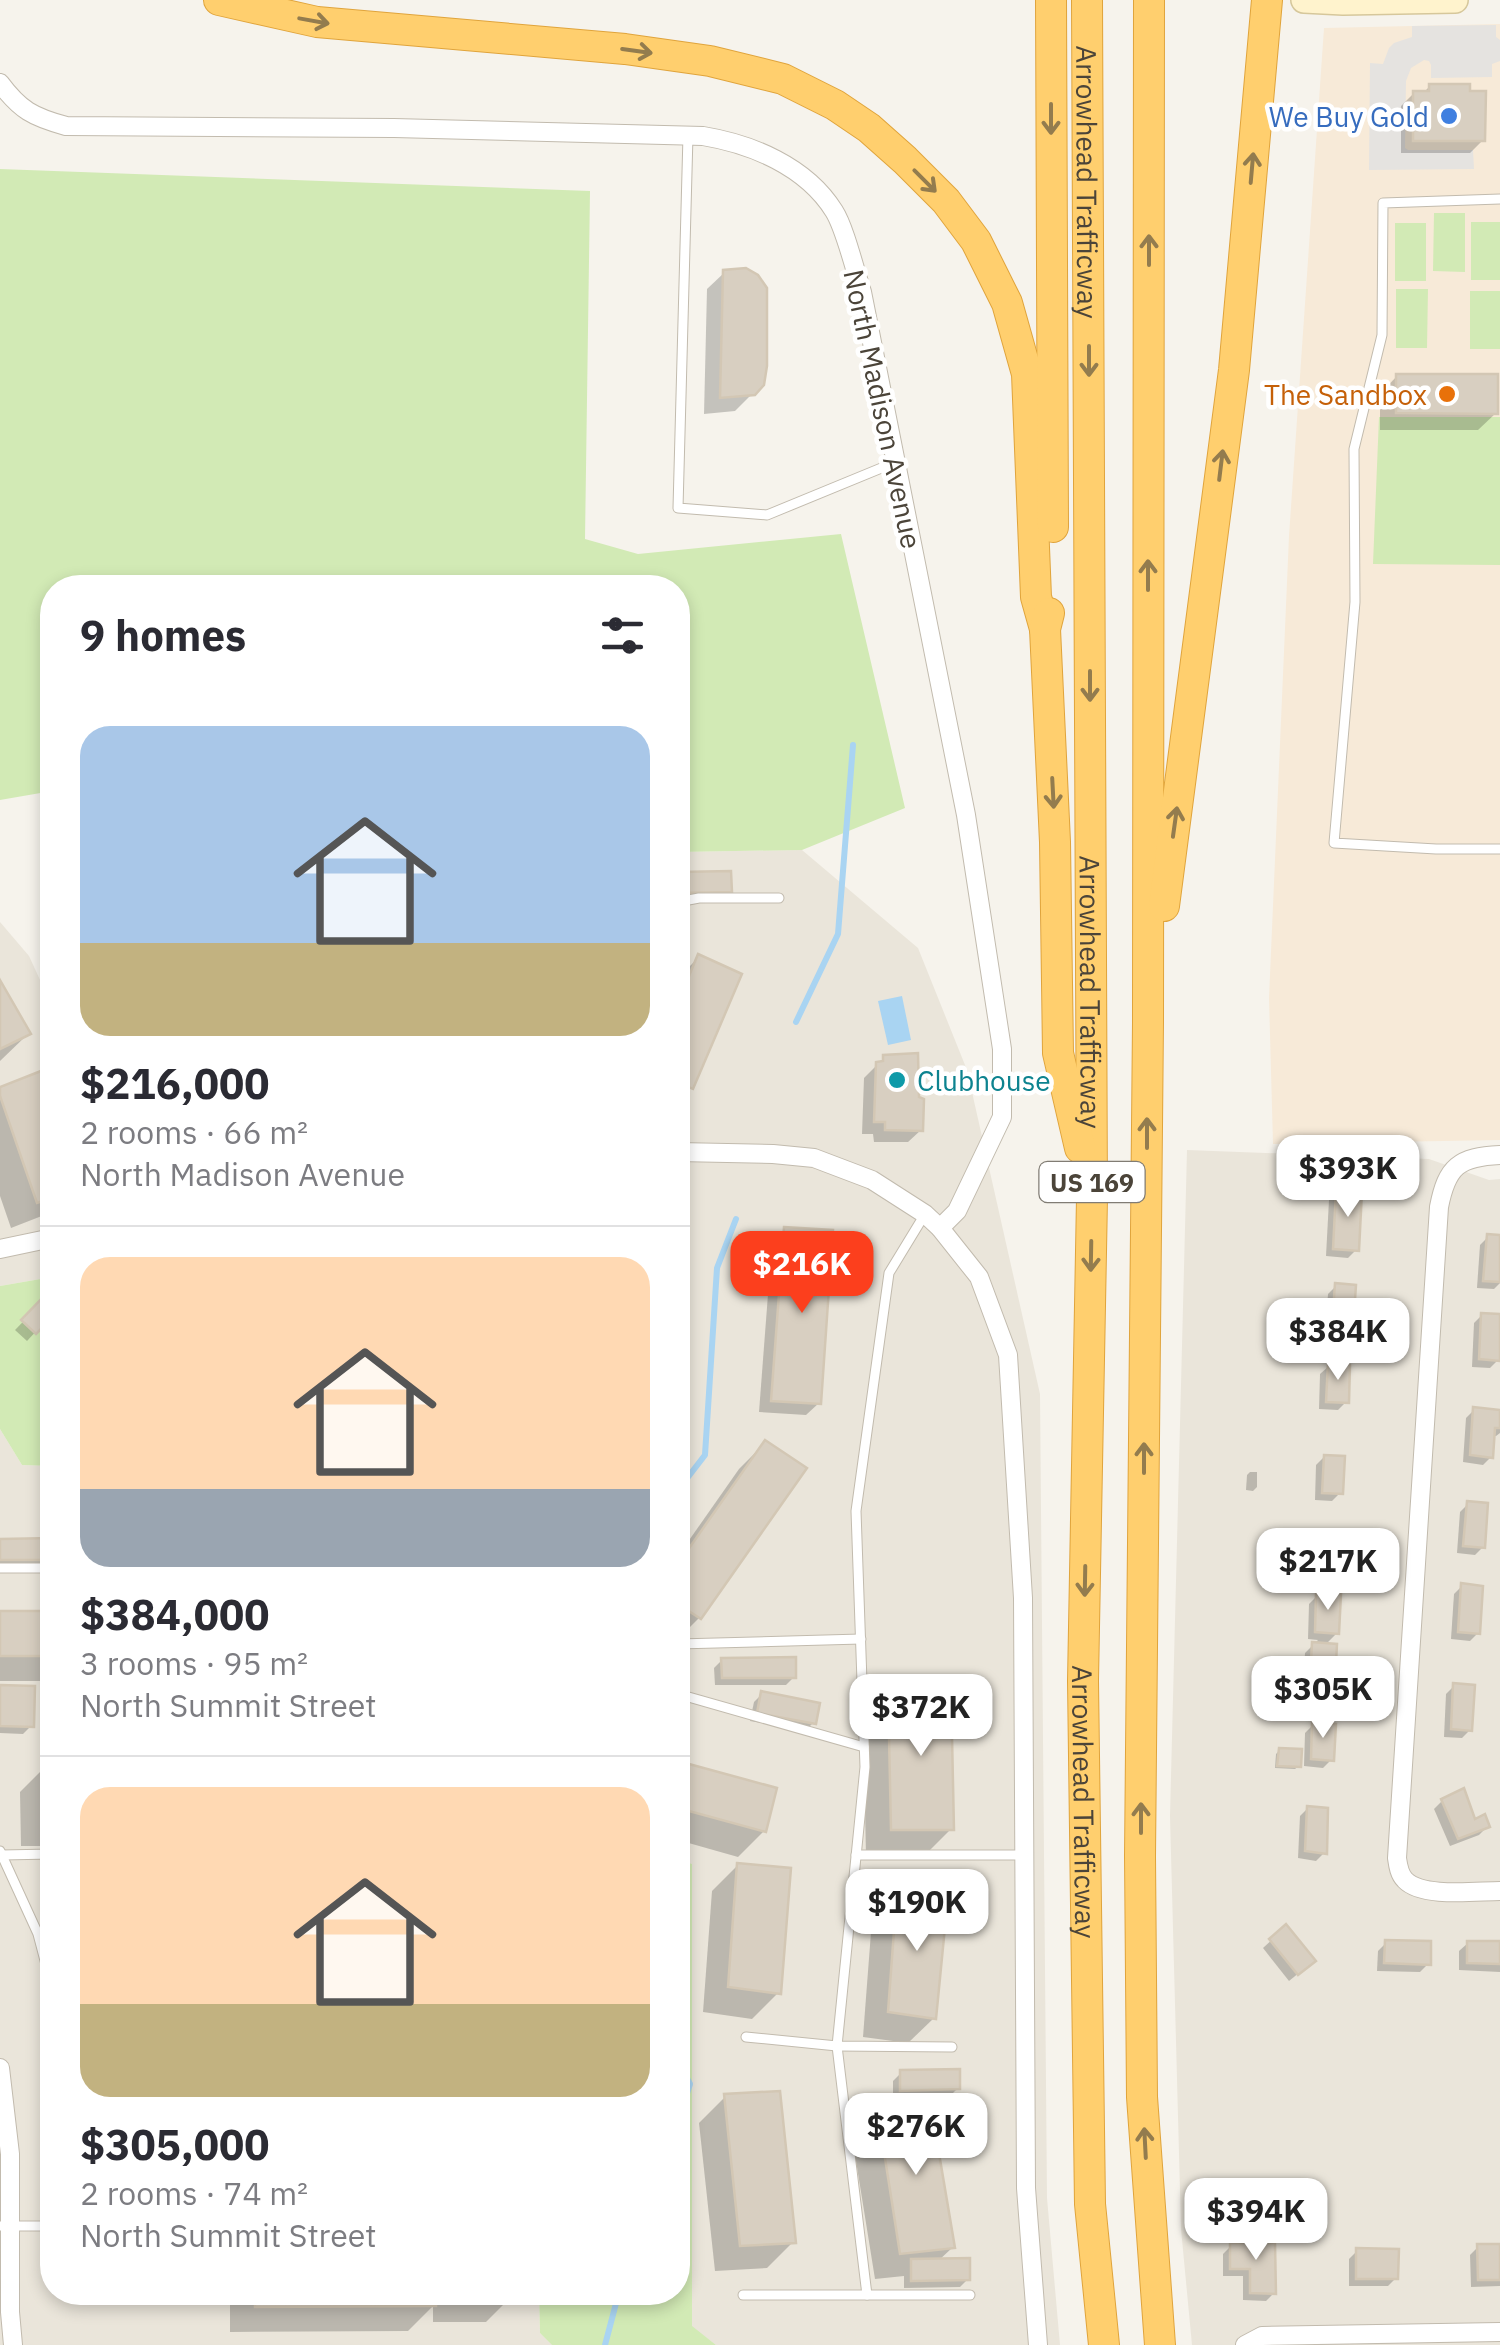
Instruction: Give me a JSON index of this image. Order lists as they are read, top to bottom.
{
  "streets": {
    "highway": ["Arrowhead Trafficway", "US 169"],
    "street": ["North Madison Avenue"]
  },
  "places": ["We Buy Gold", "The Sandbox", "Clubhouse"],
  "page": {
    "heading": "9 homes",
    "list": [
      {
        "name": "$216,000",
        "note": "2 rooms · 66 m² · North Madison Avenue"
      },
      {
        "name": "$384,000",
        "note": "3 rooms · 95 m² · North Summit Street"
      },
      {
        "name": "$305,000",
        "note": "2 rooms · 74 m² · North Summit Street"
      }
    ],
    "price": [
      "$393K",
      "$216K",
      "$384K",
      "$217K",
      "$305K",
      "$372K",
      "$190K",
      "$276K",
      "$394K"
    ]
  }
}
